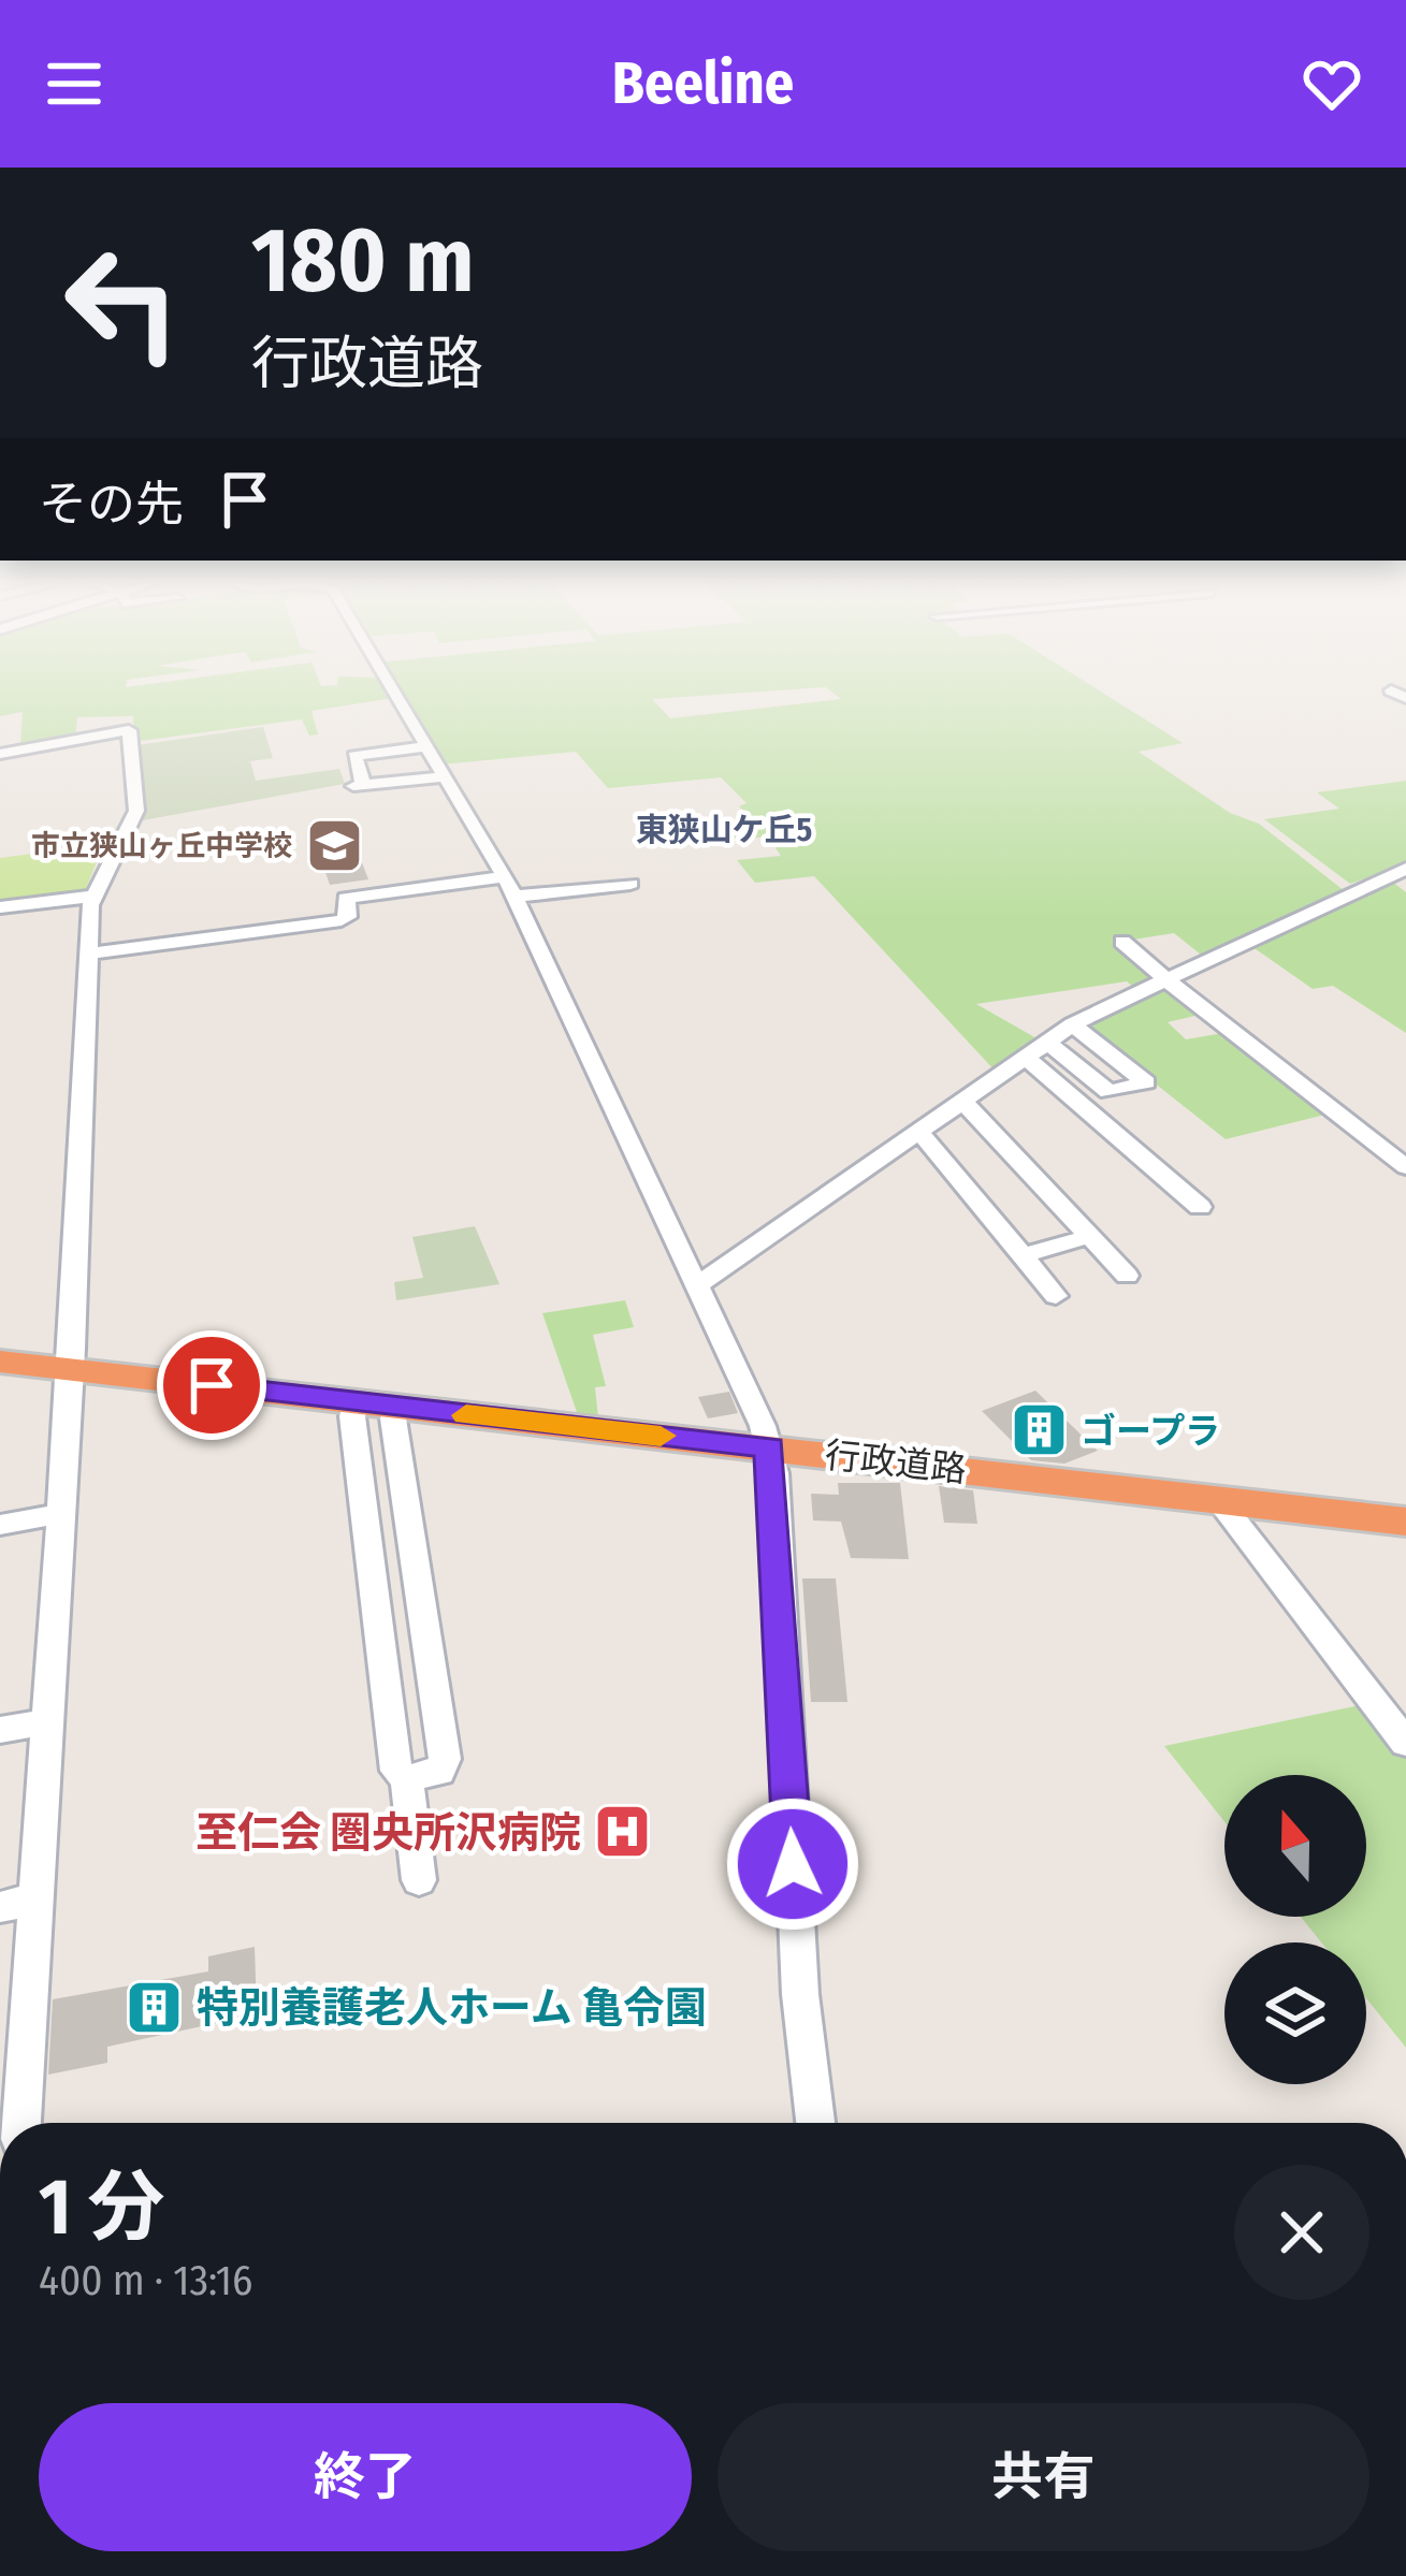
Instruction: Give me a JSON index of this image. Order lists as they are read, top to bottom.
{
  "streets": {
    "highway": ["行政道路"]
  },
  "districts": ["東狭山ケ丘5"],
  "places": {
    "school or university": ["市立狭山ヶ丘中学校"],
    "building": ["ゴープラ", "特別養護老人ホーム 亀令園"],
    "hospital": ["至仁会 圏央所沢病院"]
  },
  "north": "top",
  "page": {
    "header": "Beeline",
    "turn": ["180 m", "行政道路"],
    "then": "その先",
    "heading": ["1 分", "400 m · 13:16"],
    "buttons": ["終了", "共有"]
  }
}
